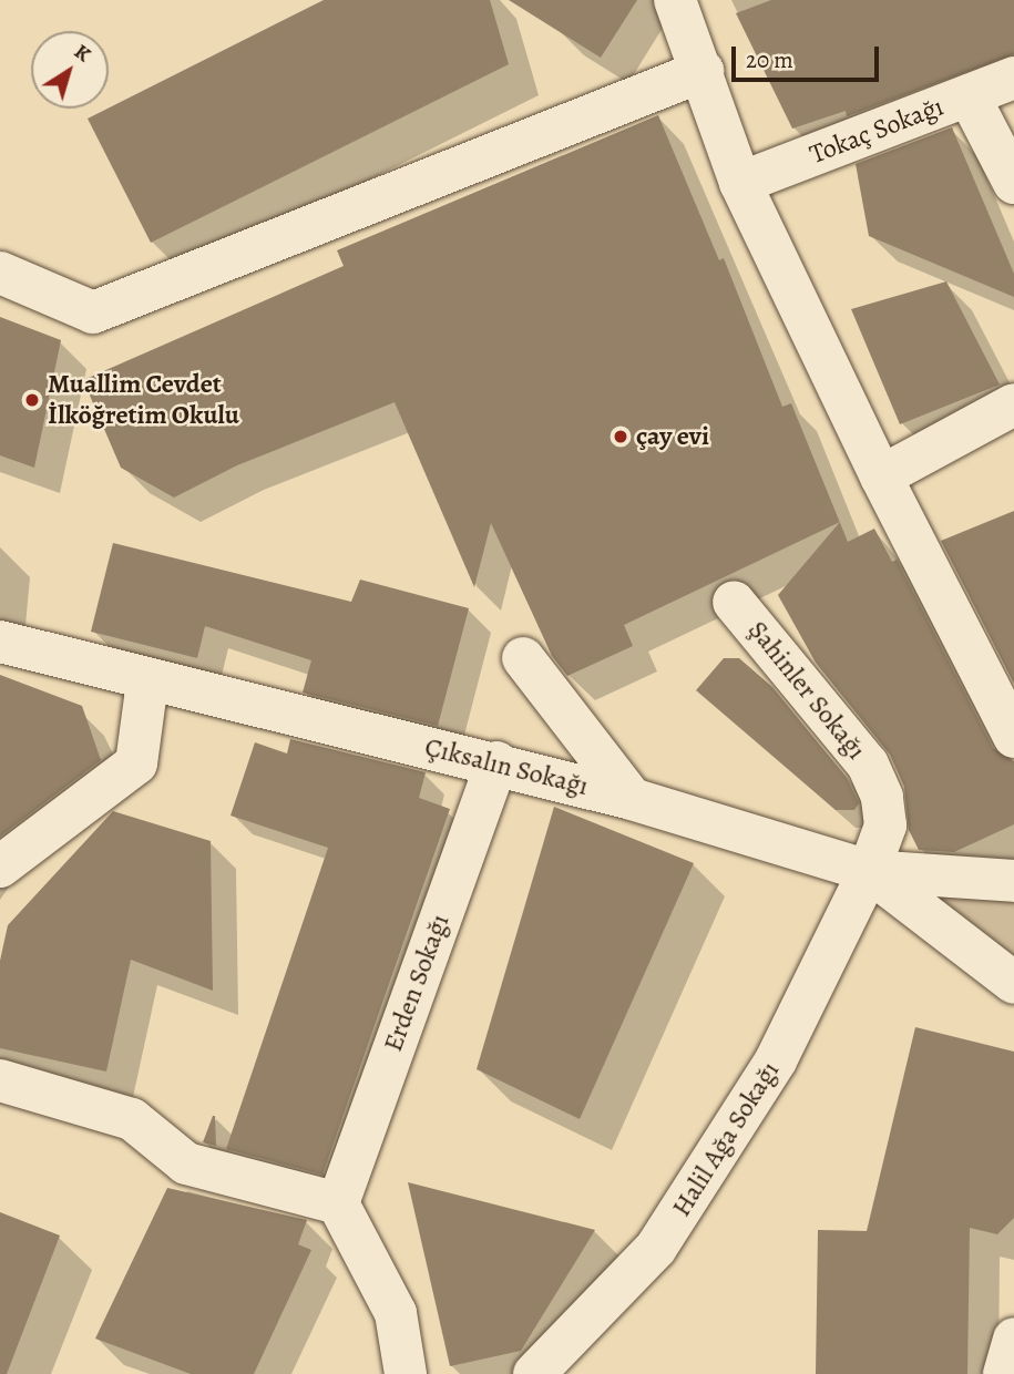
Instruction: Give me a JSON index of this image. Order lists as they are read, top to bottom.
{
  "streets": {
    "street": [
      "Tokaç Sokağı",
      "Şahinler Sokağı",
      "Çıksalın Sokağı",
      "Erden Sokağı",
      "Halil Ağa Sokağı"
    ]
  },
  "crossings": [
    ["Şahinler Sokağı", "Çıksalın Sokağı"],
    ["Şahinler Sokağı", "Halil Ağa Sokağı"],
    ["Çıksalın Sokağı", "Erden Sokağı"],
    ["Çıksalın Sokağı", "Halil Ağa Sokağı"]
  ],
  "places": ["Muallim Cevdet İlköğretim Okulu", "çay evi"],
  "scale_bar": "20 m",
  "north": "top right"
}
